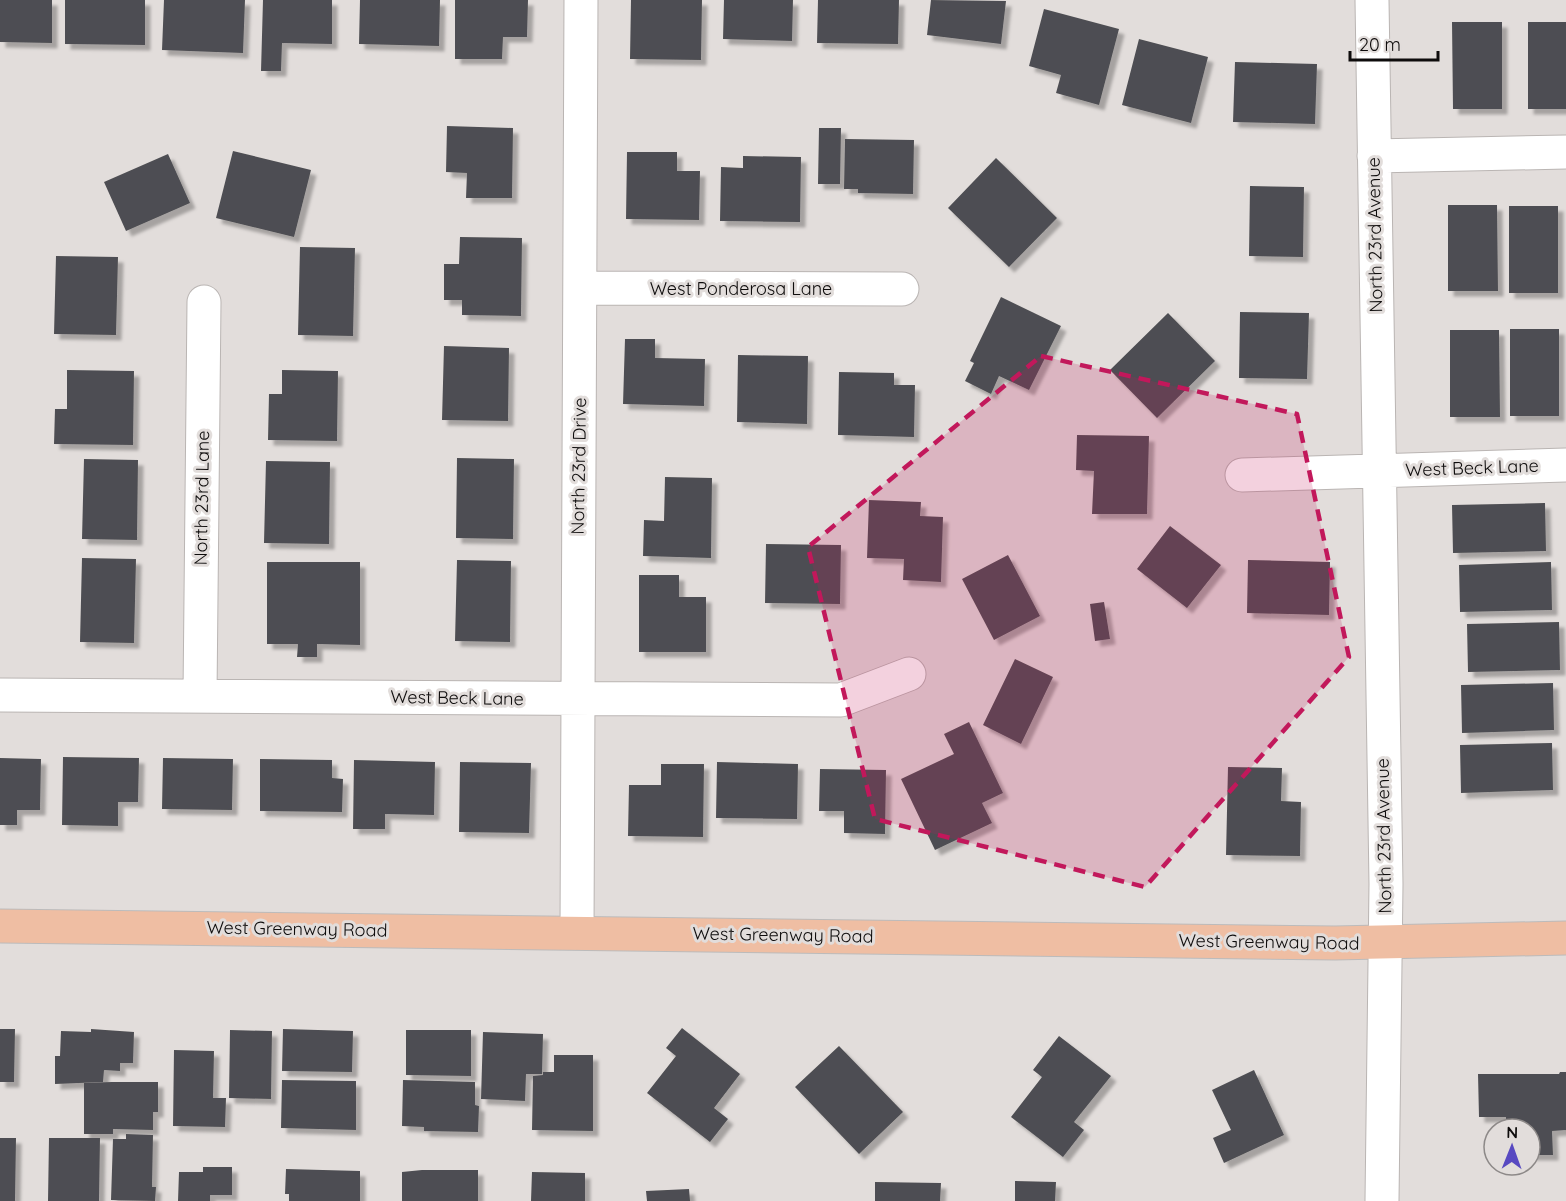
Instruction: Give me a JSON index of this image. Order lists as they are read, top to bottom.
{
  "streets": {
    "main road": ["West Greenway Road"],
    "street": [
      "North 23rd Avenue",
      "West Ponderosa Lane",
      "North 23rd Drive",
      "West Beck Lane",
      "North 23rd Lane"
    ]
  },
  "crossings": [
    ["North 23rd Avenue", "West Beck Lane"],
    ["North 23rd Avenue", "West Greenway Road"],
    ["West Ponderosa Lane", "North 23rd Drive"],
    ["North 23rd Drive", "West Beck Lane"],
    ["North 23rd Drive", "West Greenway Road"],
    ["West Beck Lane", "North 23rd Lane"]
  ],
  "scale_bar": "20 m",
  "north": "top"
}
